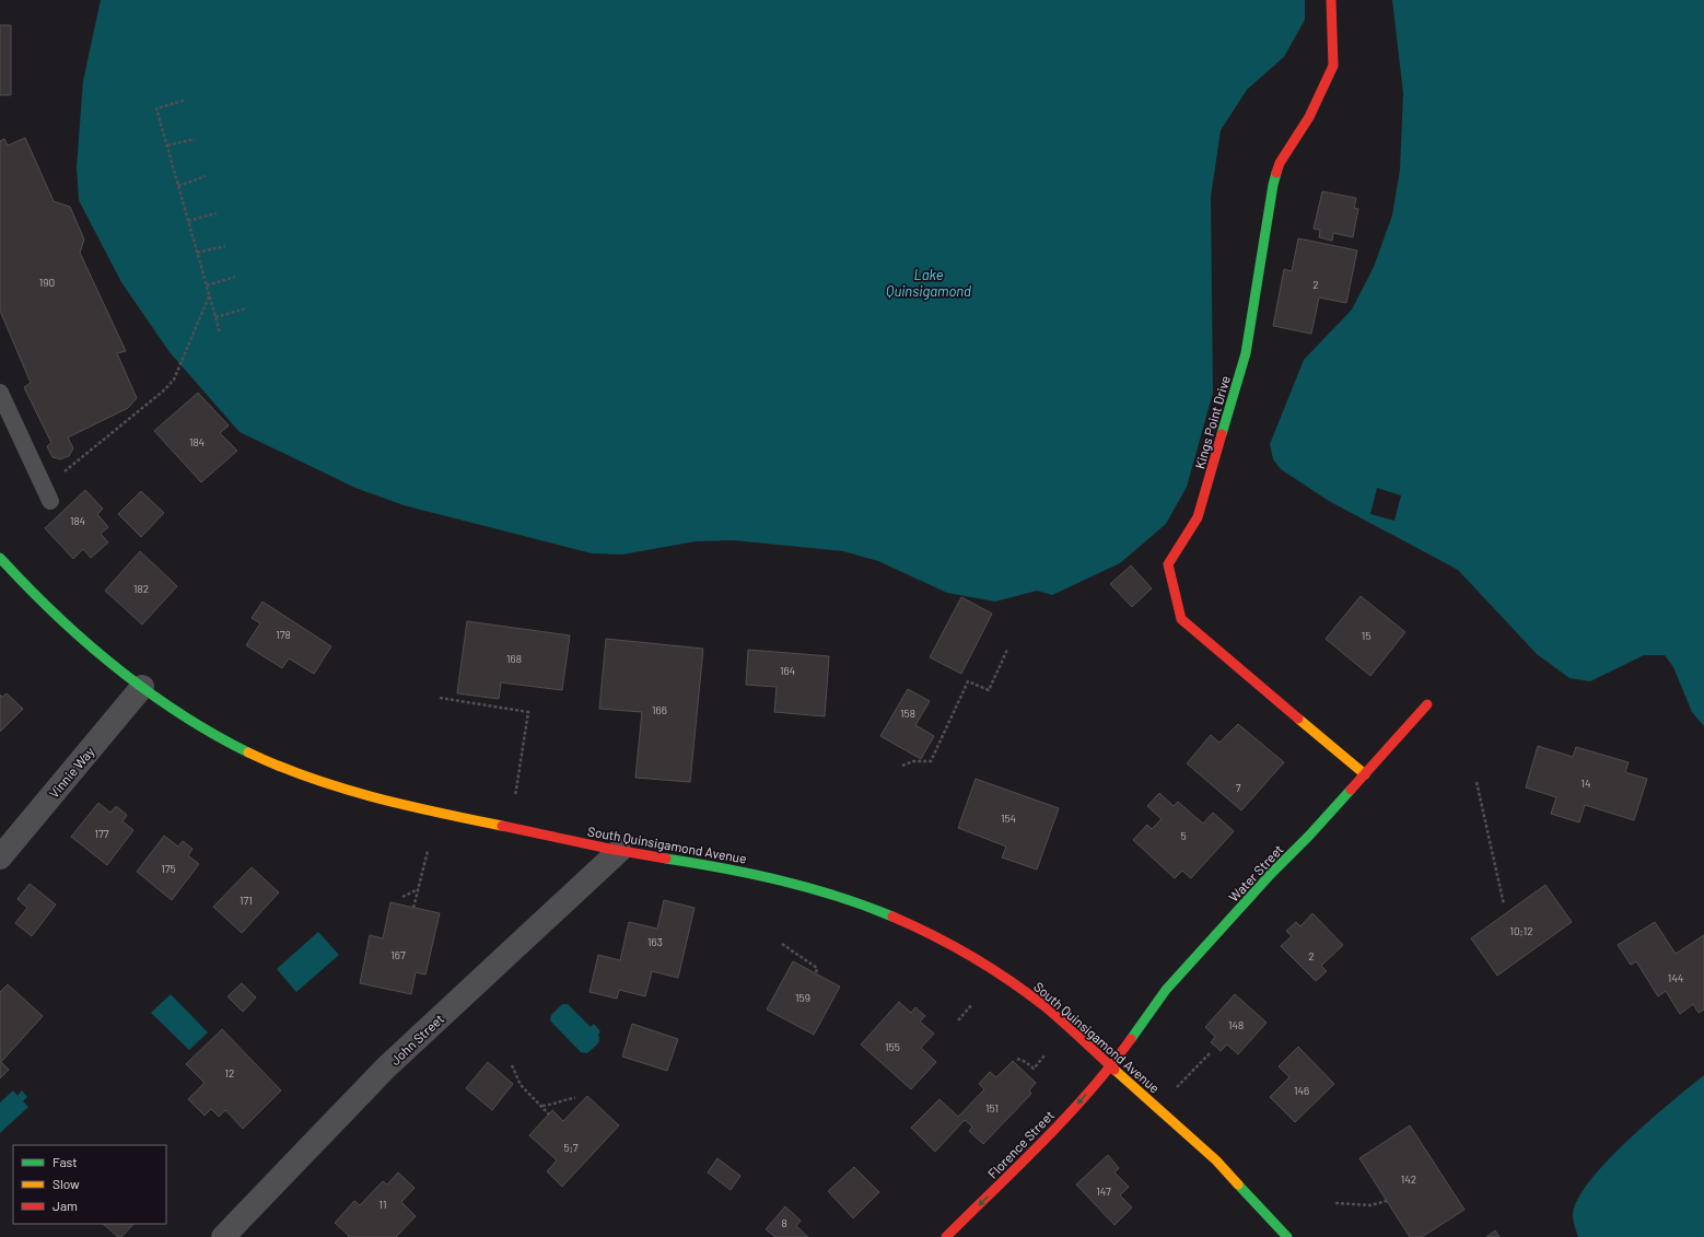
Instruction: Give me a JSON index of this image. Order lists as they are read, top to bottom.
{
  "streets": {
    "street": [
      "Kings Point Drive",
      "Vinnie Way",
      "South Quinsigamond Avenue",
      "Water Street",
      "John Street",
      "Florence Street"
    ]
  },
  "crossings": [
    ["Kings Point Drive", "Water Street"],
    ["Vinnie Way", "South Quinsigamond Avenue"],
    ["South Quinsigamond Avenue", "Water Street"],
    ["South Quinsigamond Avenue", "John Street"],
    ["South Quinsigamond Avenue", "Florence Street"],
    ["Water Street", "Florence Street"]
  ],
  "one_way": ["Florence Street"],
  "water": ["Lake Quinsigamond"],
  "house_numbers": [
    "190",
    "2",
    "184",
    "184",
    "182",
    "178",
    "15",
    "168",
    "164",
    "166",
    "158",
    "14",
    "7",
    "154",
    "177",
    "5",
    "175",
    "171",
    "10;12",
    "163",
    "167",
    "2",
    "144",
    "159",
    "148",
    "155",
    "12",
    "146",
    "151",
    "5;7",
    "142",
    "147",
    "11",
    "8"
  ],
  "legend": ["Fast", "Slow", "Jam"]
}
